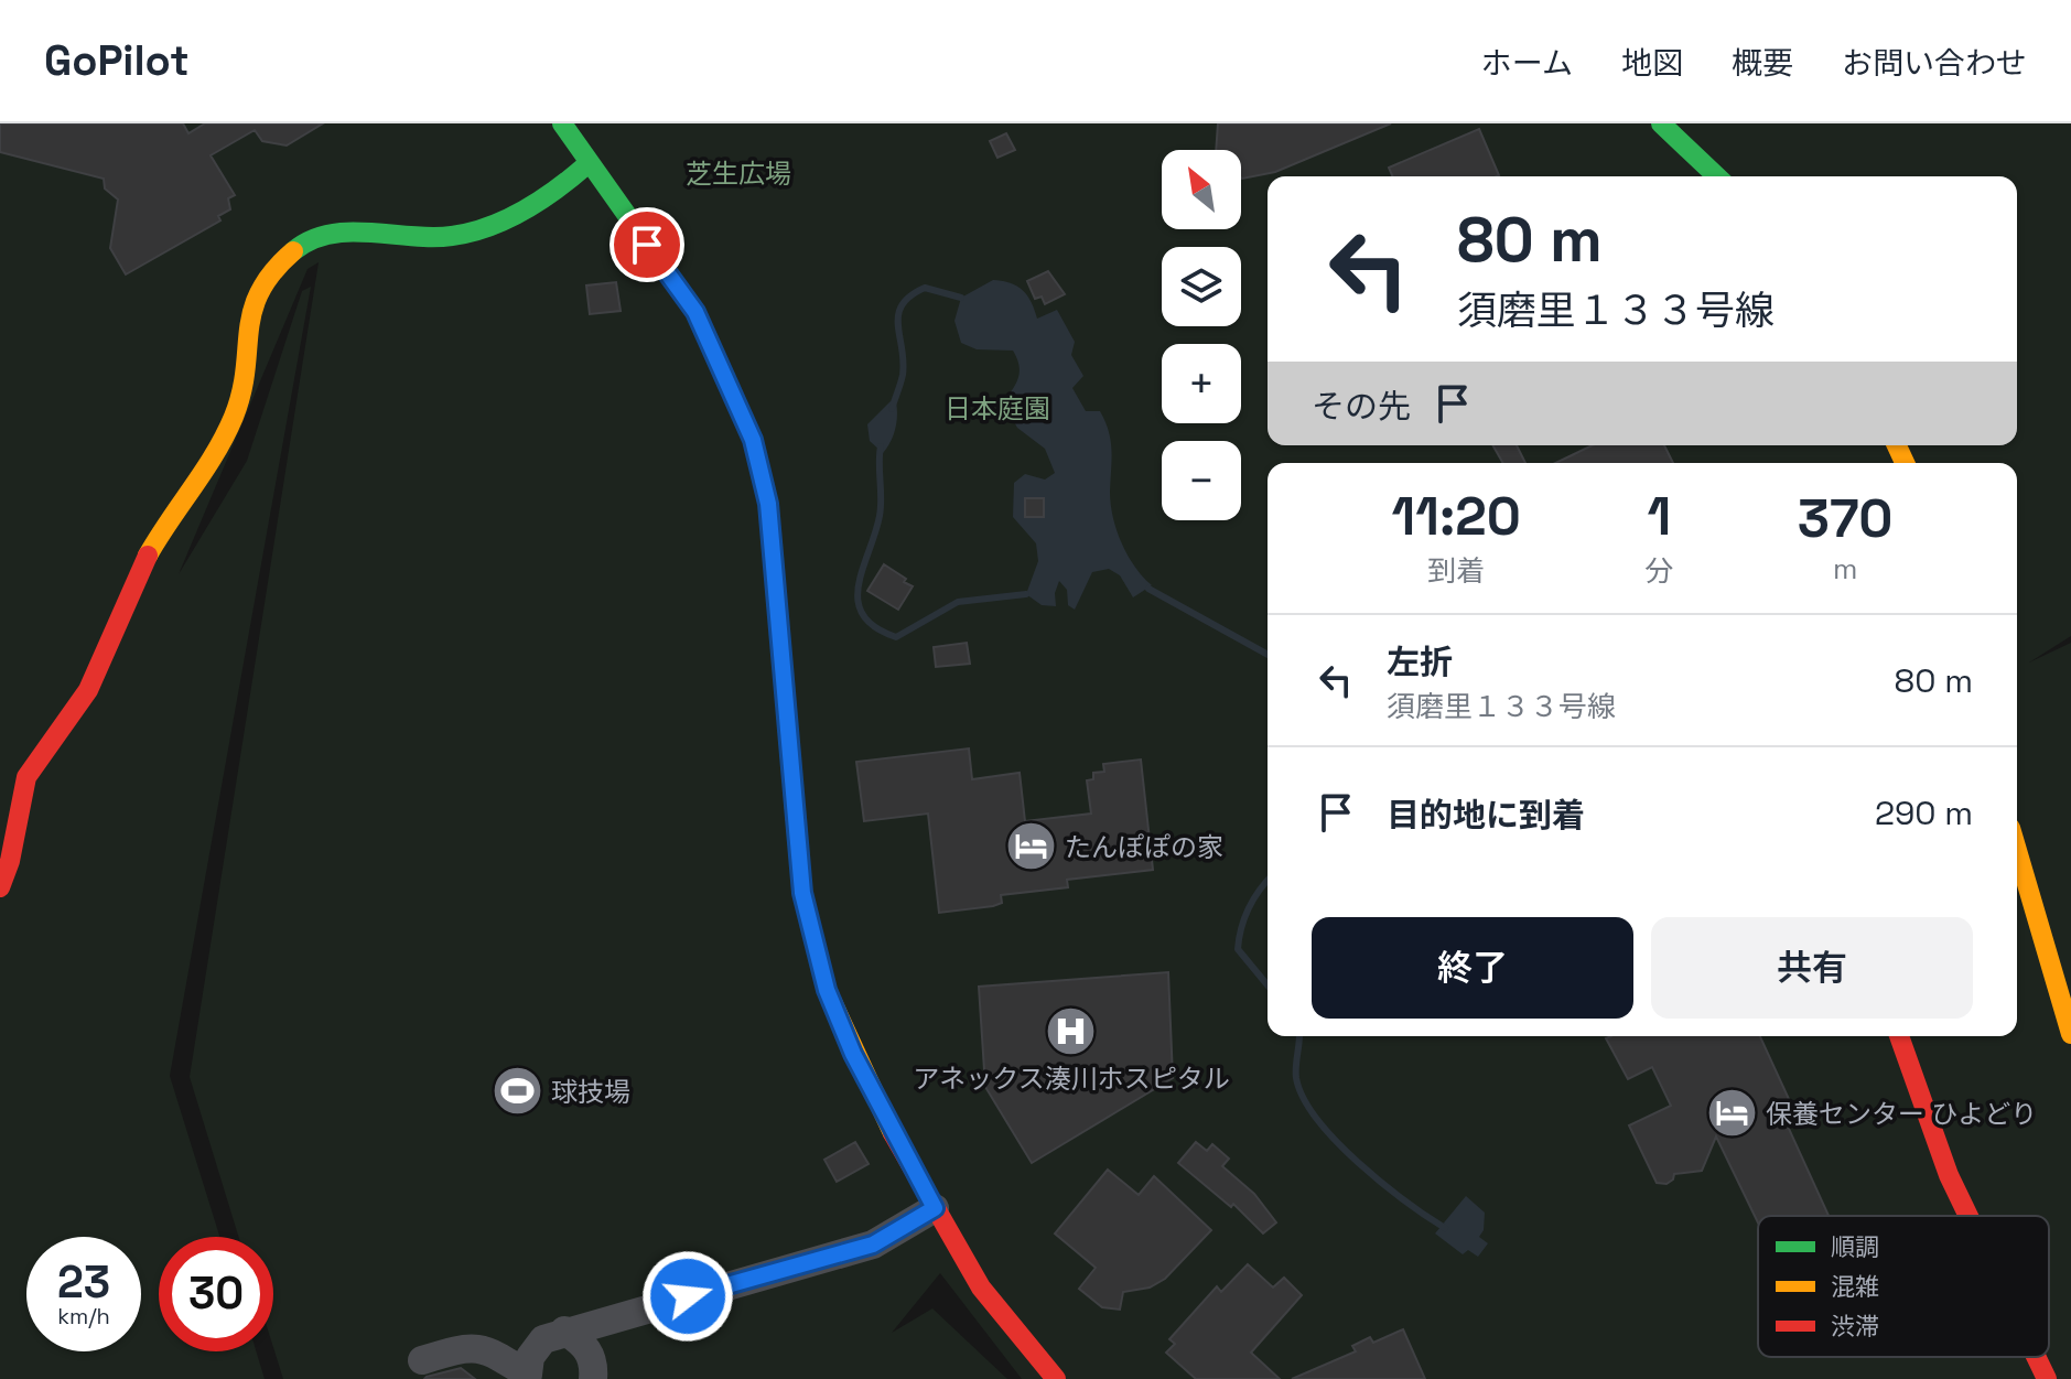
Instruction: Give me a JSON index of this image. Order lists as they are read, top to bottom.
{
  "parks": ["芝生広場", "日本庭園"],
  "places": {
    "hotel": ["たんぽぽの家", "保養センター ひよどり"],
    "hospital": ["アネックス湊川ホスピタル"],
    "sports": ["球技場"]
  },
  "legend": ["順調", "混雑", "渋滞"],
  "north": "top left",
  "page": {
    "header": "GoPilot",
    "nav": [
      "ホーム",
      "地図",
      "概要",
      "お問い合わせ"
    ],
    "map_buttons": ["+", "−"],
    "turn": ["80 m", "須磨里１３３号線"],
    "then": "その先",
    "eta": [
      "11:20",
      "到着",
      "1",
      "分",
      "370",
      "m"
    ],
    "list": [
      {
        "name": "左折",
        "note": "須磨里１３３号線",
        "value": "80 m"
      },
      {
        "name": "目的地に到着",
        "value": "290 m"
      }
    ],
    "buttons": ["終了", "共有"],
    "speed": "23 km/h",
    "limit": "30"
  }
}
